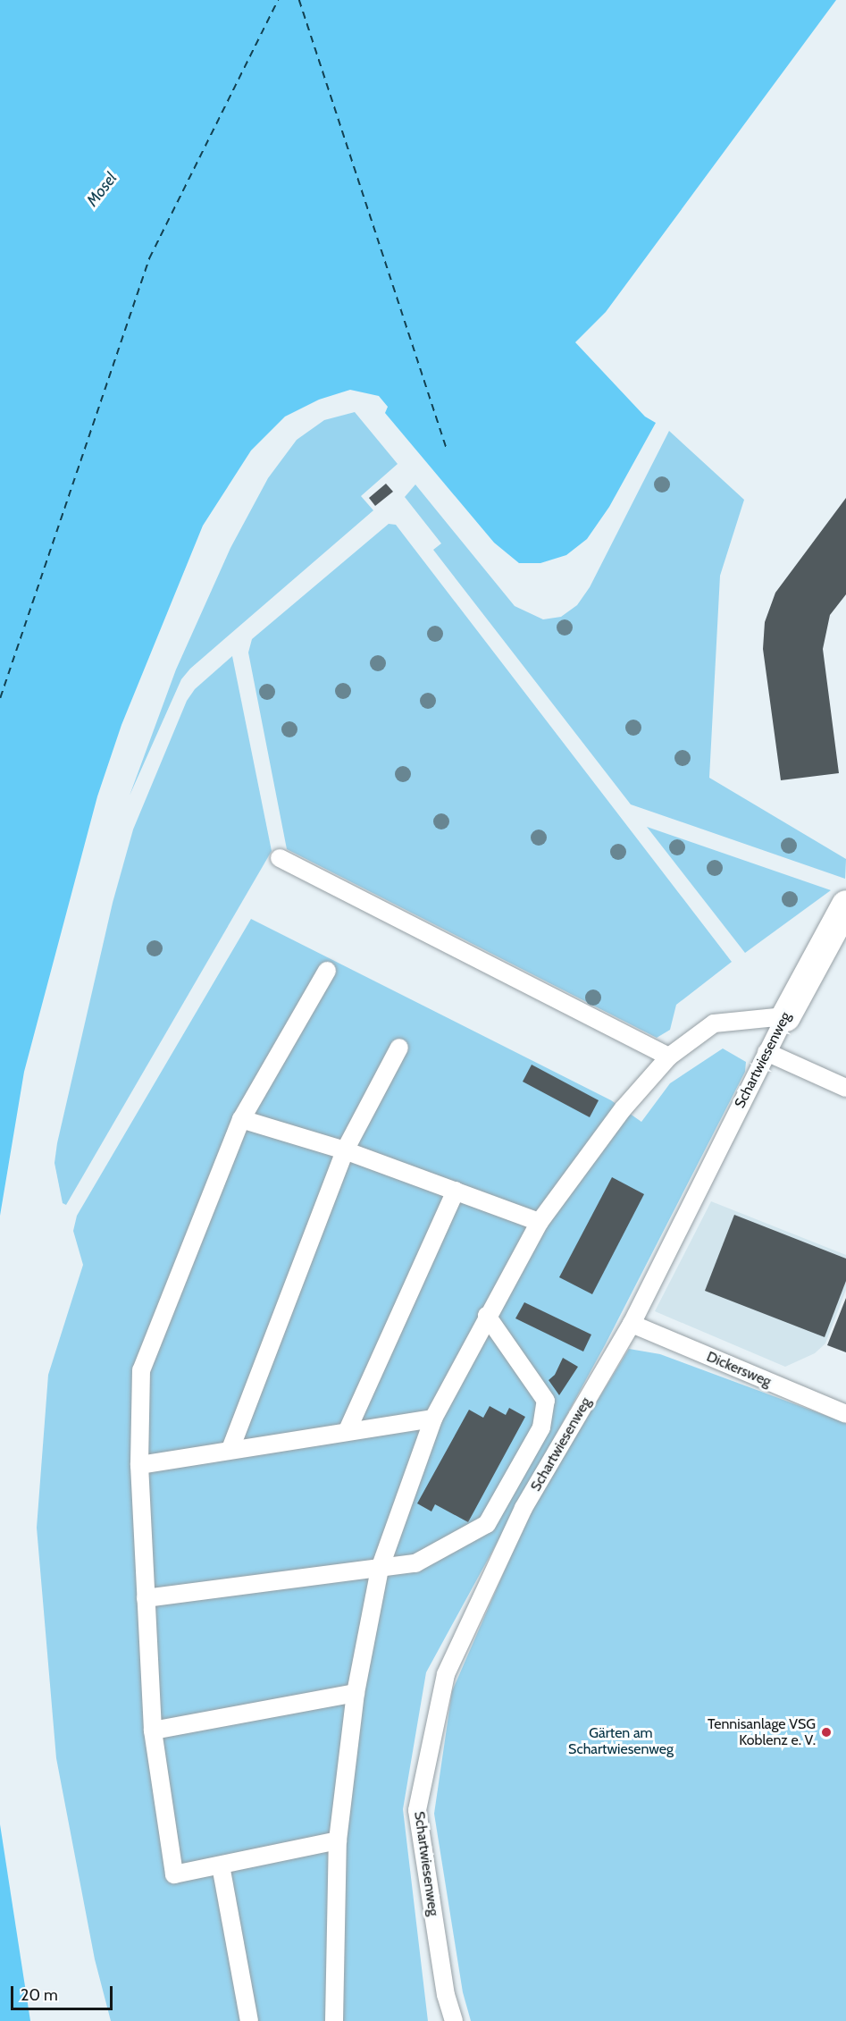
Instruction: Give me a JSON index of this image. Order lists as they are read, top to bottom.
{
  "streets": {
    "street": ["Schartwiesenweg"],
    "lane": ["Dickersweg"]
  },
  "crossings": [
    ["Schartwiesenweg", "Dickersweg"]
  ],
  "water": ["Mosel"],
  "parks": ["Gärten am Schartwiesenweg"],
  "places": ["Tennisanlage VSG Koblenz e. V."],
  "scale_bar": "20 m"
}
